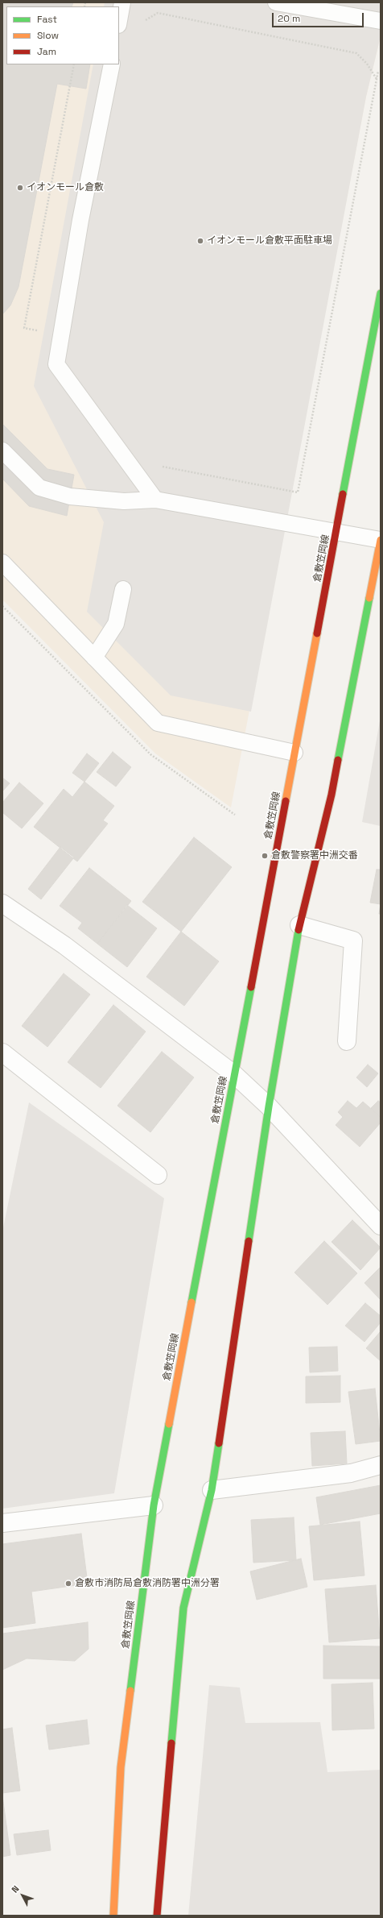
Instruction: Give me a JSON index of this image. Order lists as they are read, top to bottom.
{
  "streets": {
    "main road": ["倉敷笠岡線"]
  },
  "places": [
    "イオンモール倉敷",
    "イオンモール倉敷平面駐車場",
    "倉敷警察署中洲交番",
    "倉敷市消防局倉敷消防署中洲分署"
  ],
  "legend": ["Fast", "Slow", "Jam"],
  "scale_bar": "20 m",
  "north": "top left"
}
